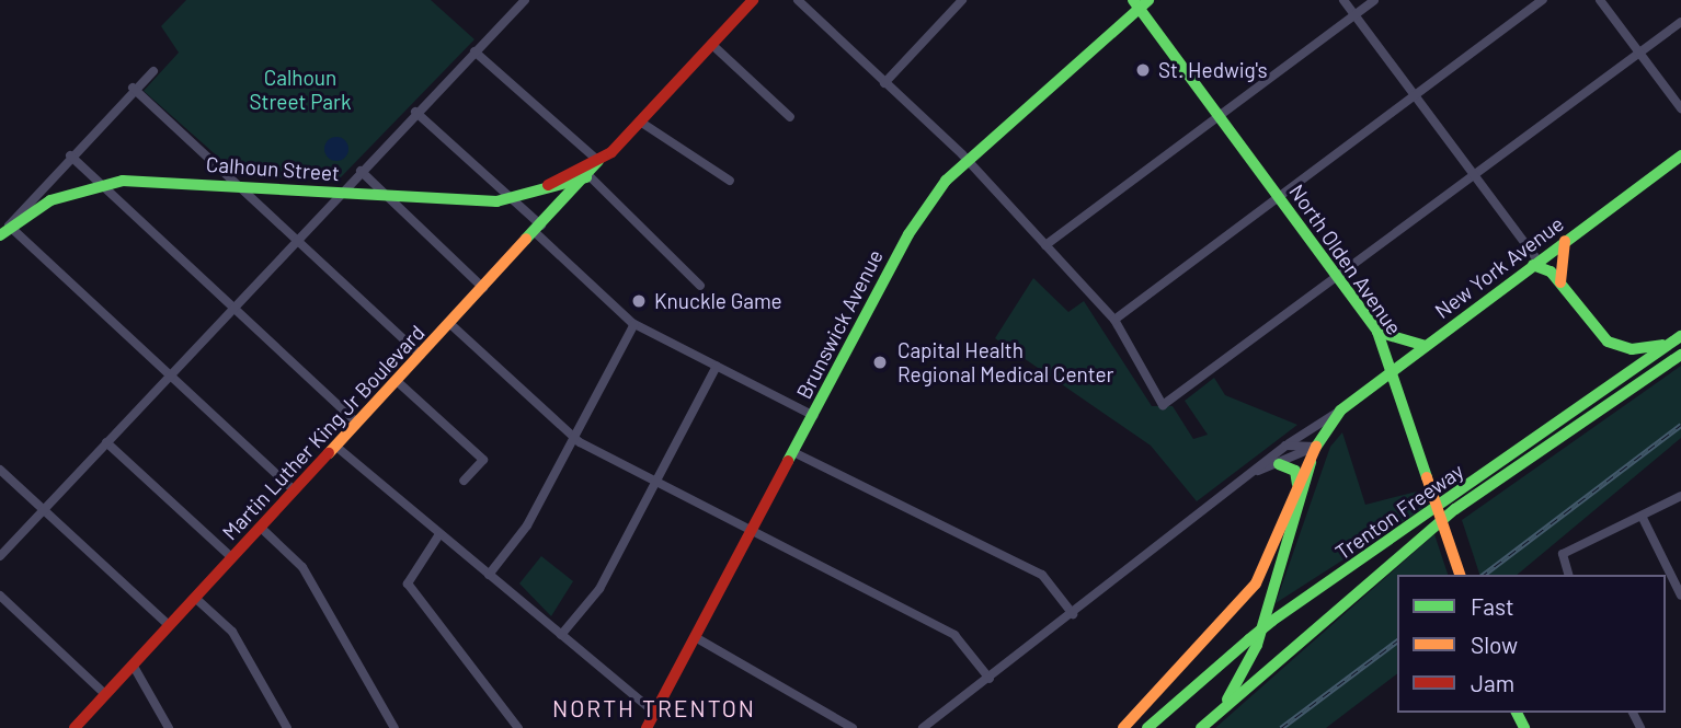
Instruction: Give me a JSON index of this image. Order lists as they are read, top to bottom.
{
  "streets": {
    "main road": [
      "Calhoun Street",
      "North Olden Avenue",
      "New York Avenue",
      "Brunswick Avenue",
      "Martin Luther King Jr Boulevard",
      "Trenton Freeway"
    ]
  },
  "crossings": [
    ["Calhoun Street", "Martin Luther King Jr Boulevard"],
    ["North Olden Avenue", "New York Avenue"],
    ["North Olden Avenue", "Brunswick Avenue"]
  ],
  "districts": ["NORTH TRENTON"],
  "parks": ["Calhoun Street Park"],
  "places": ["St. Hedwig's", "Knuckle Game", "Capital Health Regional Medical Center"],
  "legend": ["Fast", "Slow", "Jam"]
}
